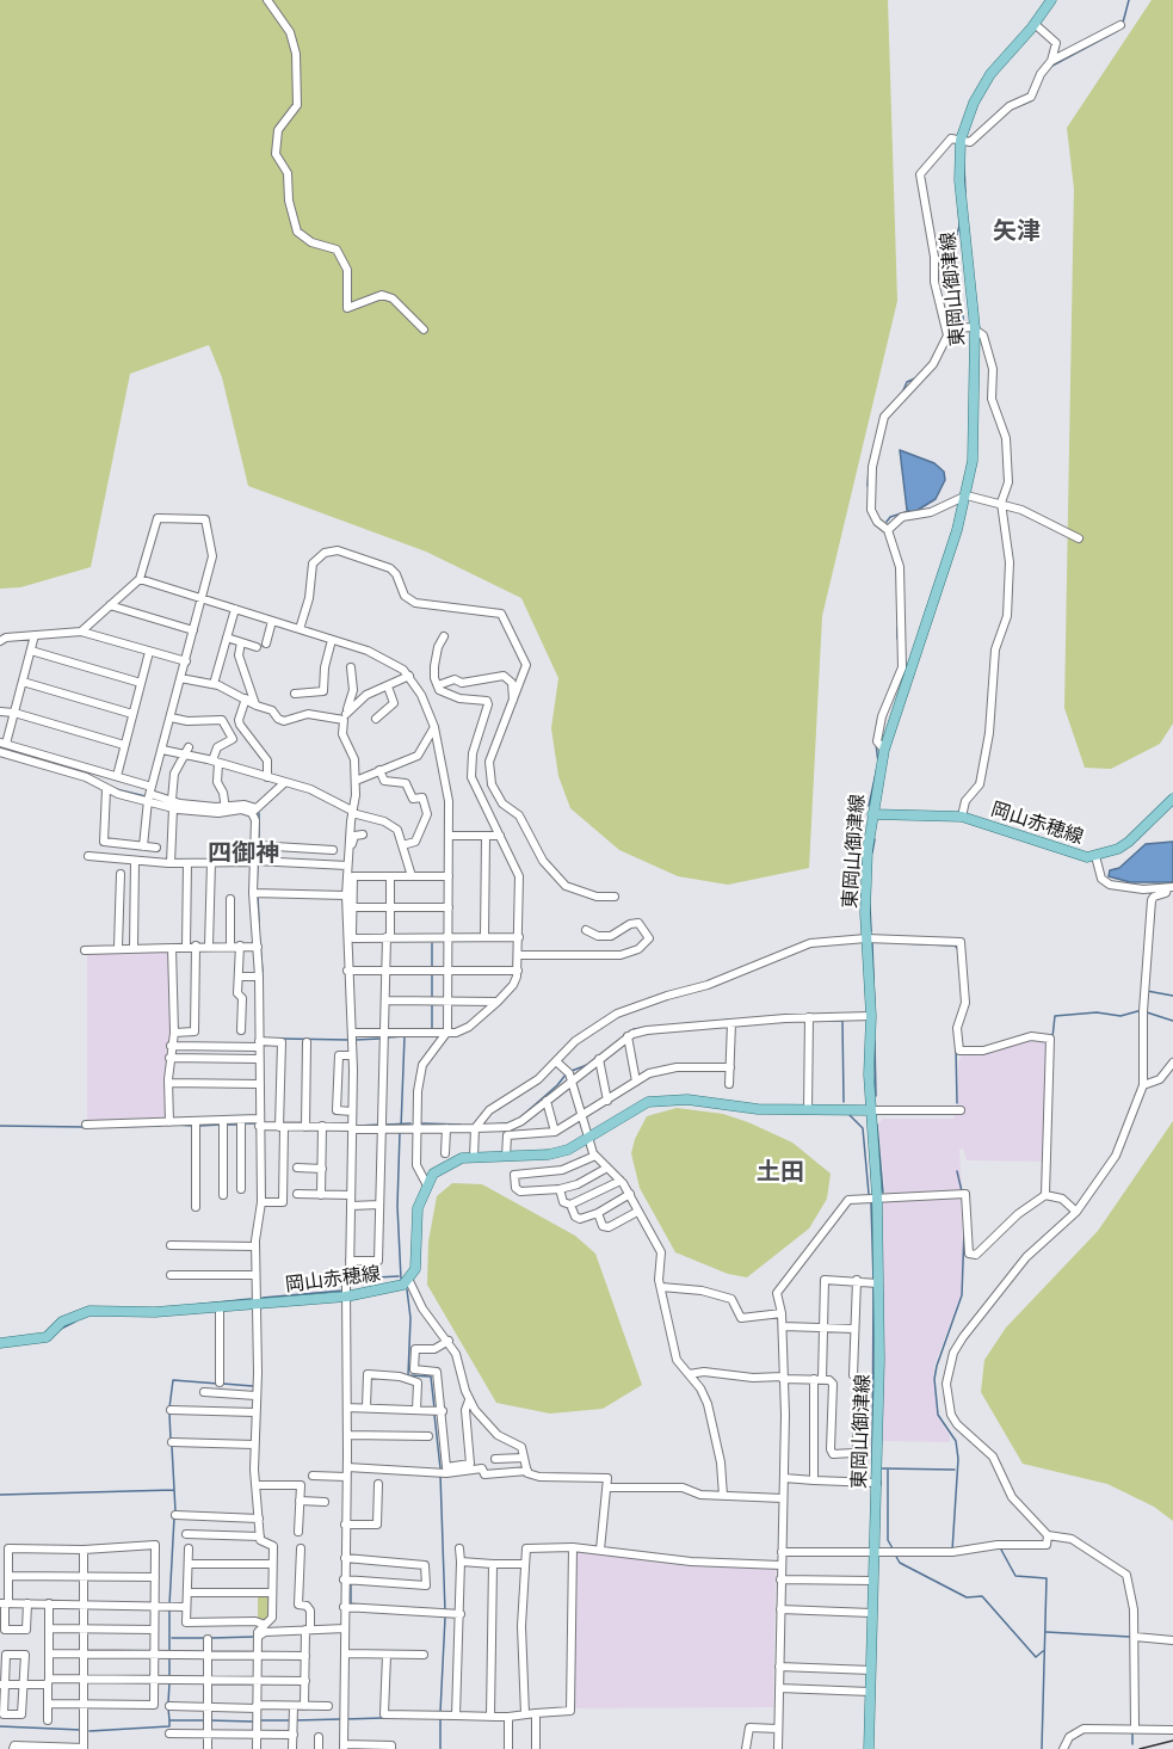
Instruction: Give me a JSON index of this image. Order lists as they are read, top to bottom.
{
  "streets": {
    "main road": ["東岡山御津線", "岡山赤穂線"]
  },
  "crossings": [
    ["東岡山御津線", "岡山赤穂線"]
  ],
  "districts": ["矢津", "四御神", "土田"]
}
